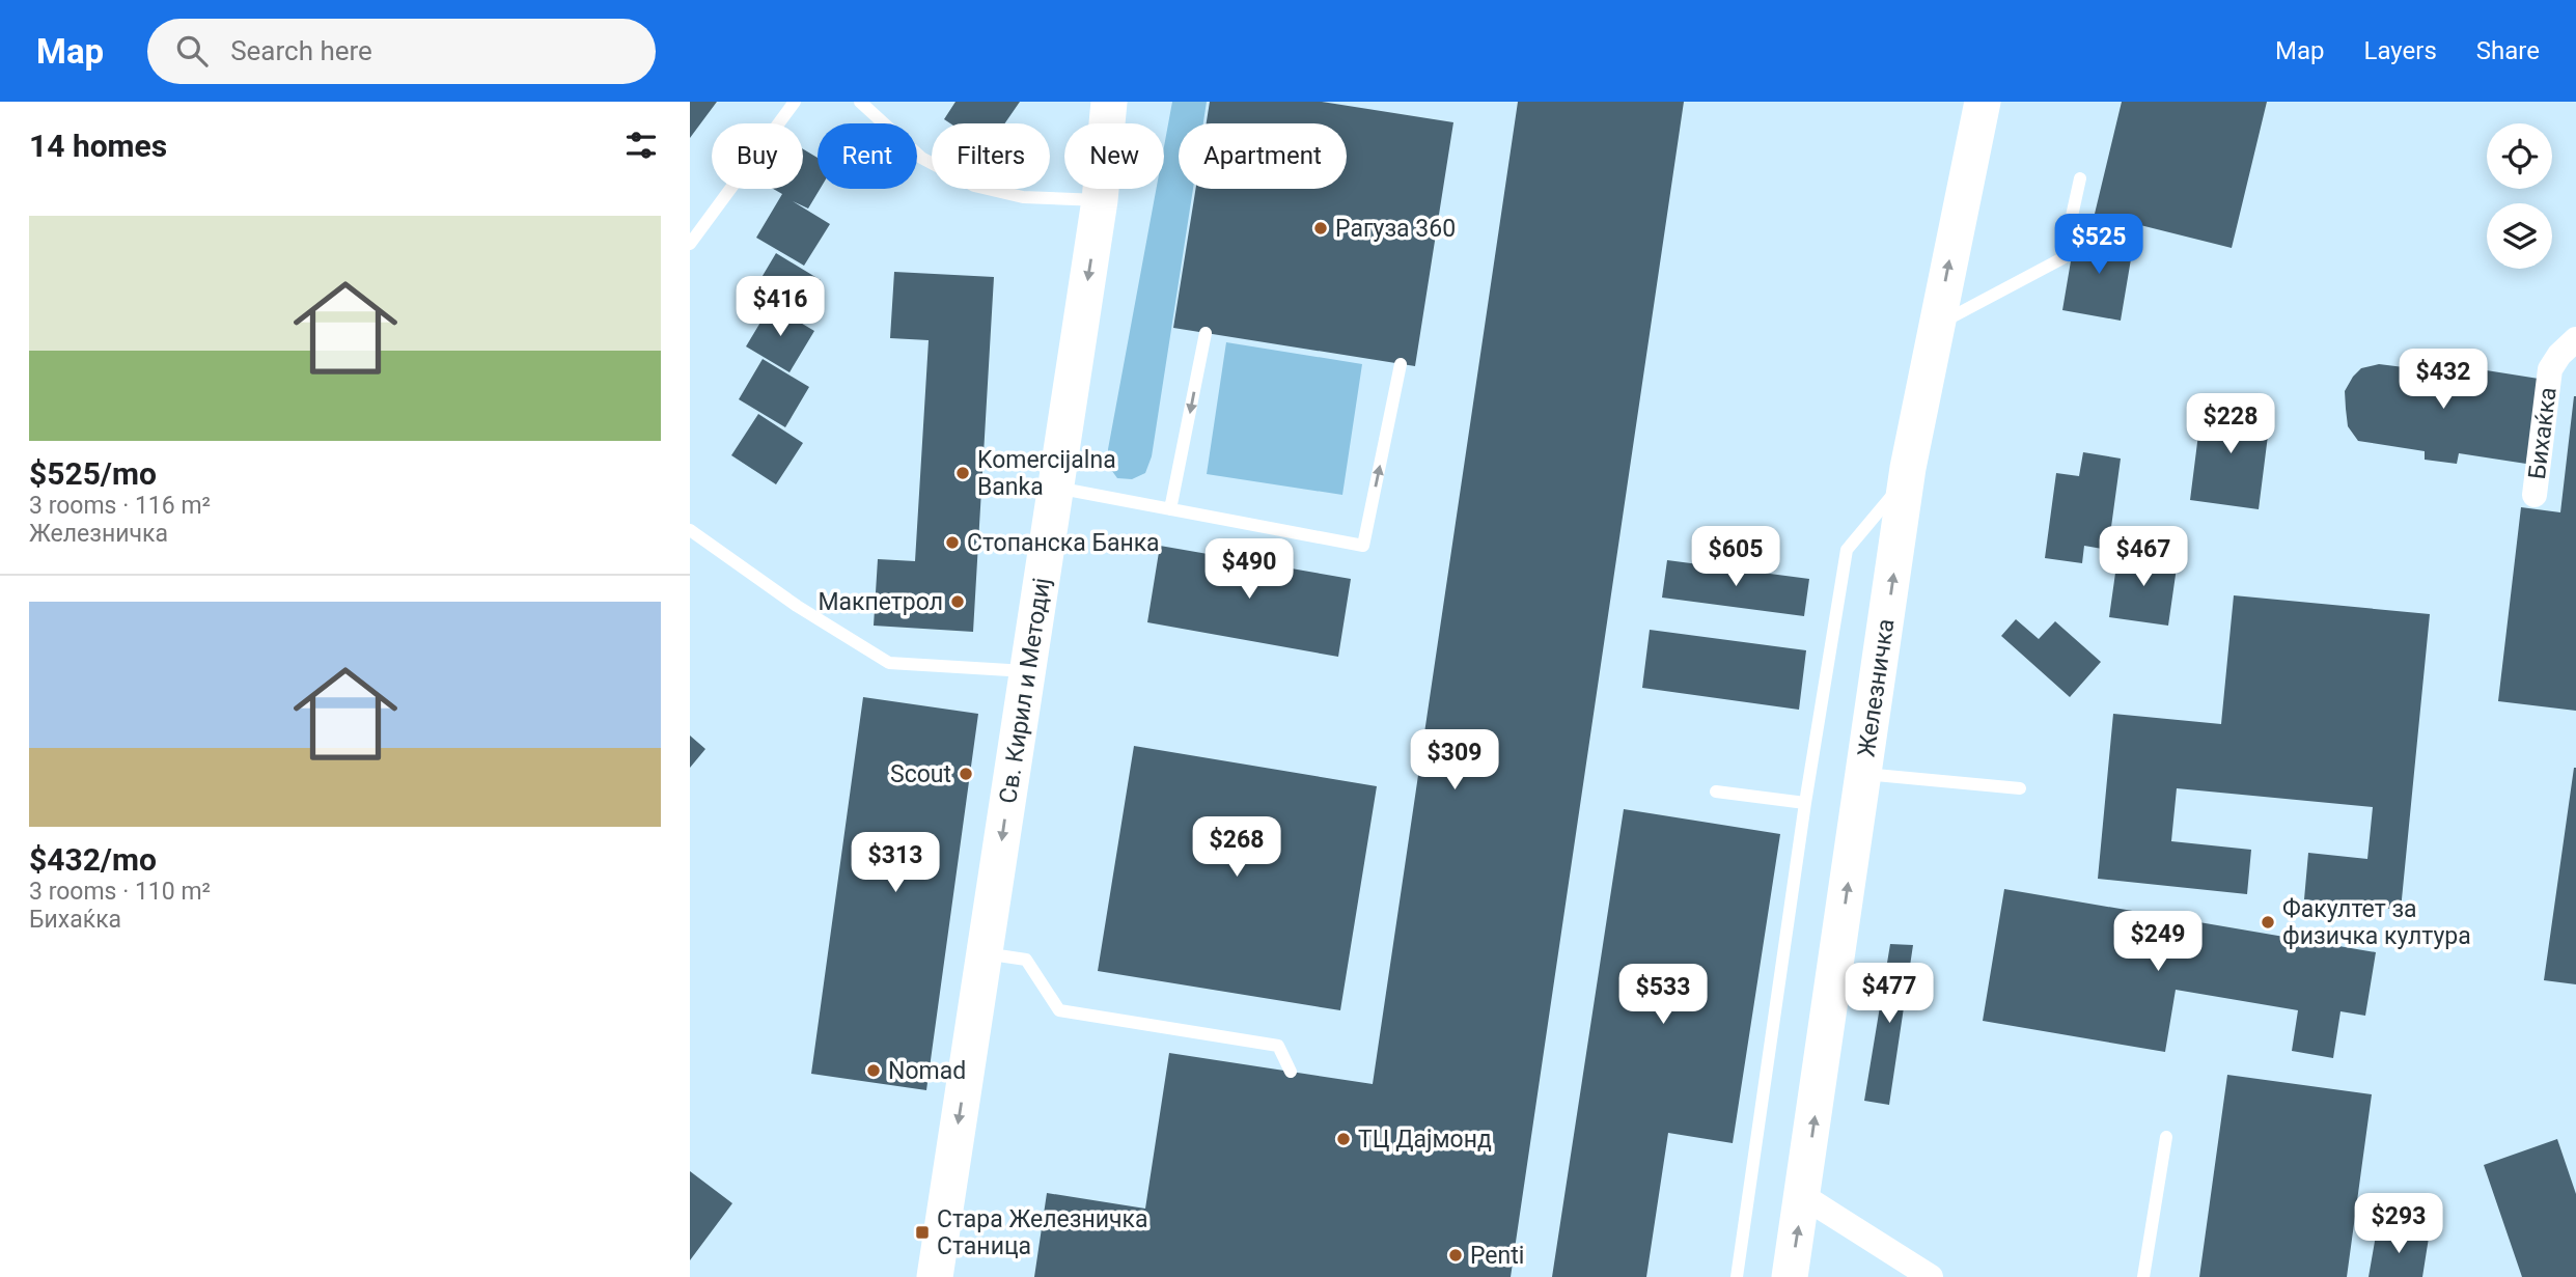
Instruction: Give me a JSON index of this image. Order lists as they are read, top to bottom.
{
  "streets": {
    "street": ["Бихаќка", "Железничка", "Св. Кирил и Методиј"]
  },
  "one_way": ["Железничка", "Св. Кирил и Методиј"],
  "places": {
    "other": [
      "Рагуза 360",
      "Komercijalna Banka",
      "Стопанска Банка",
      "Макпетрол",
      "Scout",
      "Факултет за физичка култура",
      "Nomad",
      "ТЦ Дајмонд",
      "Penti"
    ],
    "transit": ["Стара Железничка Станица"]
  },
  "page": {
    "header": "Map",
    "search": "Search here",
    "nav": ["Map", "Layers", "Share"],
    "heading": "14 homes",
    "chip": [
      "Buy",
      "Rent",
      "Filters",
      "New",
      "Apartment"
    ],
    "list": [
      {
        "name": "$525/mo",
        "note": "3 rooms · 116 m² · Железничка"
      },
      {
        "name": "$432/mo",
        "note": "3 rooms · 110 m² · Бихаќка"
      }
    ],
    "price": [
      "$525",
      "$416",
      "$432",
      "$228",
      "$605",
      "$467",
      "$490",
      "$309",
      "$268",
      "$313",
      "$249",
      "$477",
      "$533",
      "$293"
    ]
  }
}
